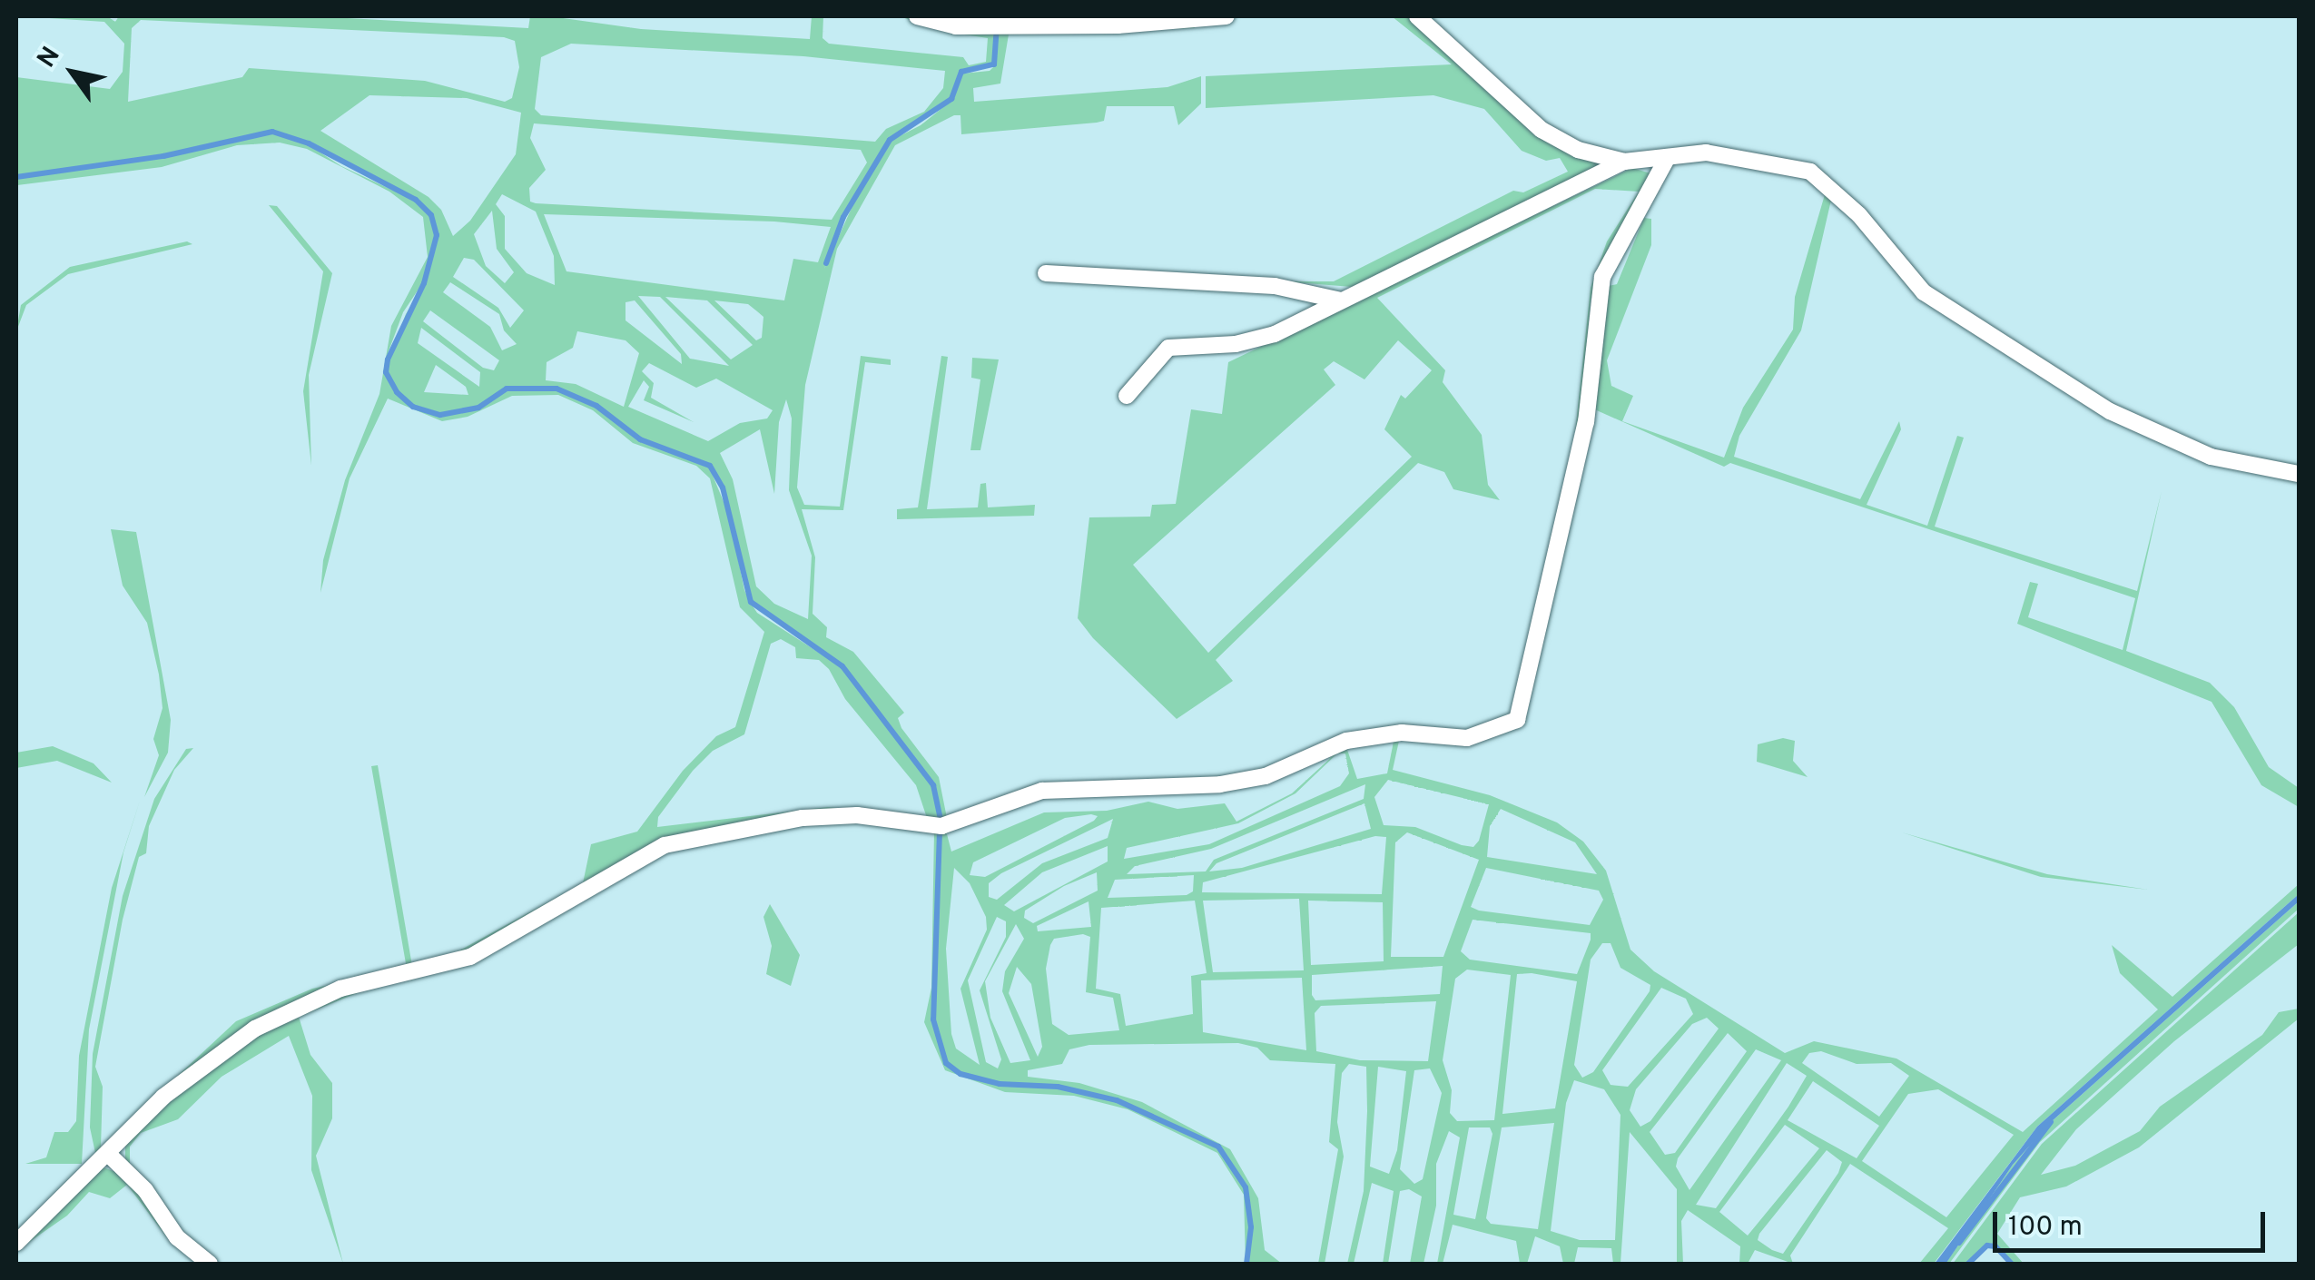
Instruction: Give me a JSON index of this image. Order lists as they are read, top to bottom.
{
  "scale_bar": "100 m",
  "north": "top left"
}
